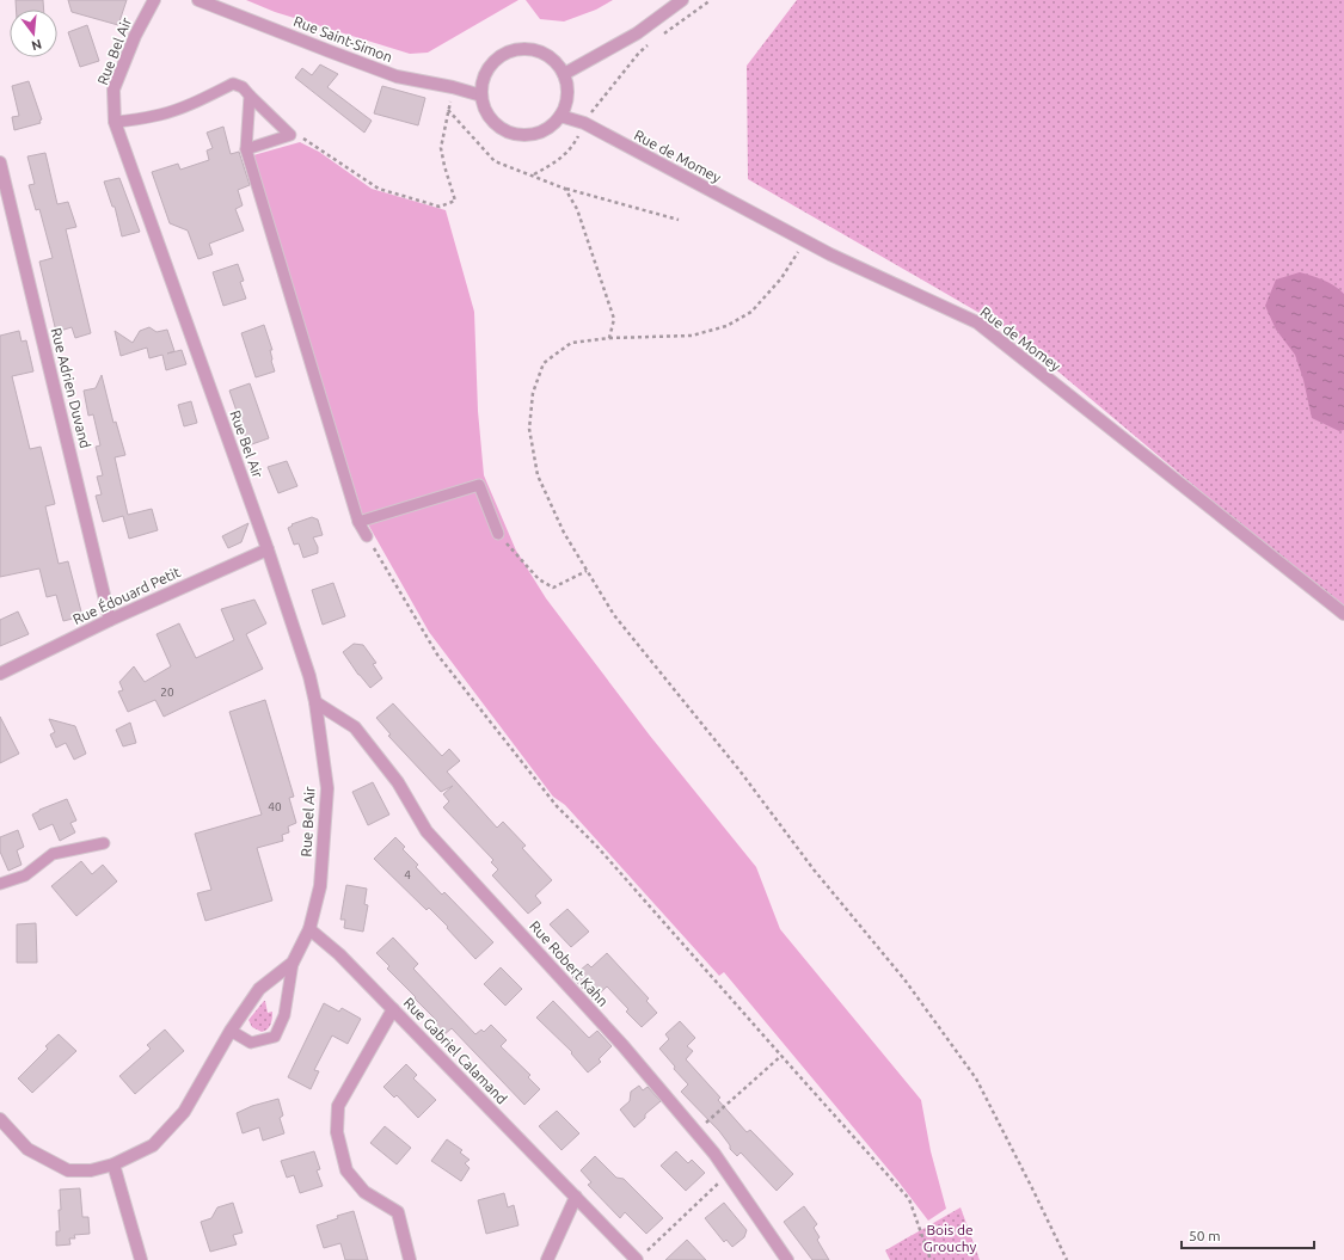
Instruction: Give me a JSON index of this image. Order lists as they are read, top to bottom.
{
  "streets": {
    "street": [
      "Rue Saint-Simon",
      "Rue Bel Air",
      "Rue de Momey",
      "Rue Adrien Duvand",
      "Rue Édouard Petit",
      "Rue Robert Kahn",
      "Rue Gabriel Calamand"
    ]
  },
  "crossings": [
    ["Rue Saint-Simon", "Rue de Momey"],
    ["Rue Bel Air", "Rue Édouard Petit"],
    ["Rue Bel Air", "Rue Robert Kahn"],
    ["Rue Bel Air", "Rue Gabriel Calamand"],
    ["Rue Adrien Duvand", "Rue Édouard Petit"]
  ],
  "parks": ["Bois de Grouchy"],
  "house_numbers": ["20", "40", "4"],
  "scale_bar": "50 m",
  "north": "bottom"
}
